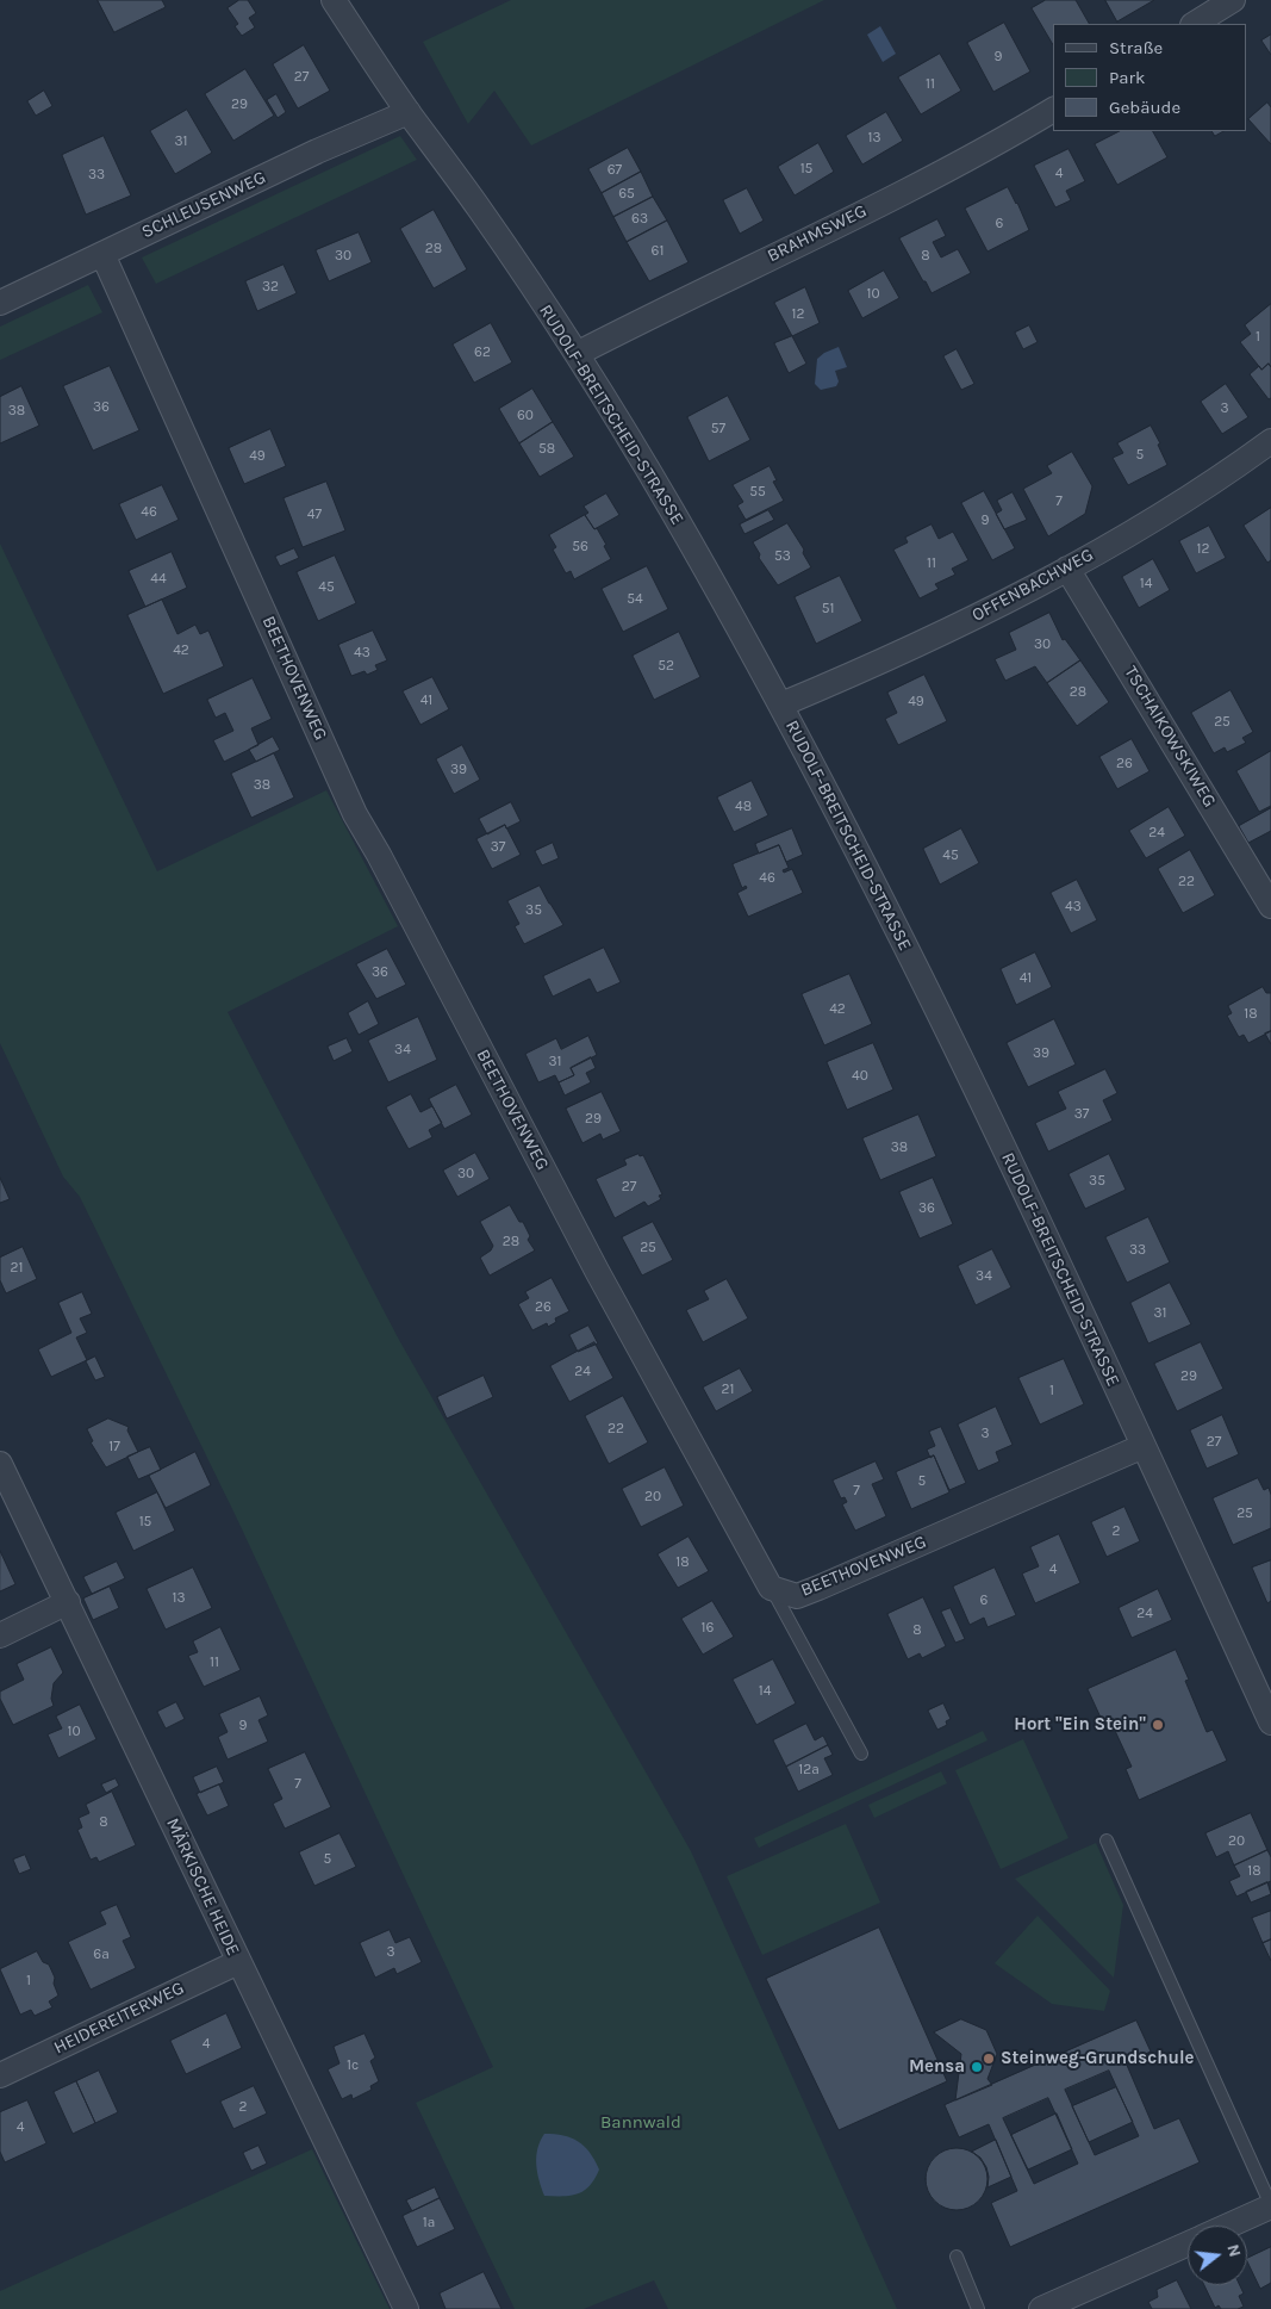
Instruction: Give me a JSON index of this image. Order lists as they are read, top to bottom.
{
  "streets": {
    "street": [
      "SCHLEUSENWEG",
      "BRAHMSWEG",
      "RUDOLF-BREITSCHEID-STRASSE",
      "OFFENBACHWEG",
      "BEETHOVENWEG",
      "TSCHAIKOWSKIWEG",
      "MÄRKISCHE HEIDE",
      "HEIDEREITERWEG"
    ]
  },
  "crossings": [
    ["SCHLEUSENWEG", "RUDOLF-BREITSCHEID-STRASSE"],
    ["SCHLEUSENWEG", "BEETHOVENWEG"],
    ["BRAHMSWEG", "RUDOLF-BREITSCHEID-STRASSE"],
    ["RUDOLF-BREITSCHEID-STRASSE", "OFFENBACHWEG"],
    ["RUDOLF-BREITSCHEID-STRASSE", "BEETHOVENWEG"],
    ["OFFENBACHWEG", "TSCHAIKOWSKIWEG"],
    ["MÄRKISCHE HEIDE", "HEIDEREITERWEG"]
  ],
  "parks": ["Bannwald"],
  "places": ["Hort \"Ein Stein\"", "Steinweg-Grundschule", "Mensa"],
  "house_numbers": [
    "9",
    "27",
    "11",
    "29",
    "13",
    "31",
    "15",
    "67",
    "4",
    "33",
    "65",
    "63",
    "6",
    "28",
    "61",
    "30",
    "8",
    "32",
    "10",
    "12",
    "1",
    "62",
    "36",
    "3",
    "38",
    "60",
    "57",
    "58",
    "5",
    "49",
    "55",
    "7",
    "46",
    "47",
    "9",
    "56",
    "12",
    "53",
    "11",
    "44",
    "14",
    "45",
    "54",
    "51",
    "30",
    "42",
    "43",
    "52",
    "28",
    "41",
    "49",
    "25",
    "26",
    "39",
    "38",
    "48",
    "24",
    "37",
    "45",
    "46",
    "22",
    "43",
    "35",
    "36",
    "41",
    "42",
    "18",
    "34",
    "39",
    "31",
    "40",
    "37",
    "29",
    "38",
    "30",
    "35",
    "27",
    "36",
    "28",
    "25",
    "33",
    "21",
    "34",
    "26",
    "31",
    "24",
    "29",
    "21",
    "1",
    "22",
    "3",
    "27",
    "17",
    "5",
    "7",
    "20",
    "25",
    "15",
    "2",
    "18",
    "4",
    "13",
    "6",
    "24",
    "16",
    "8",
    "11",
    "14",
    "9",
    "10",
    "12a",
    "7",
    "8",
    "20",
    "5",
    "18",
    "3",
    "6a",
    "1",
    "4",
    "1c",
    "2",
    "4",
    "1a"
  ],
  "legend": ["Straße", "Park", "Gebäude"],
  "north": "right"
}
